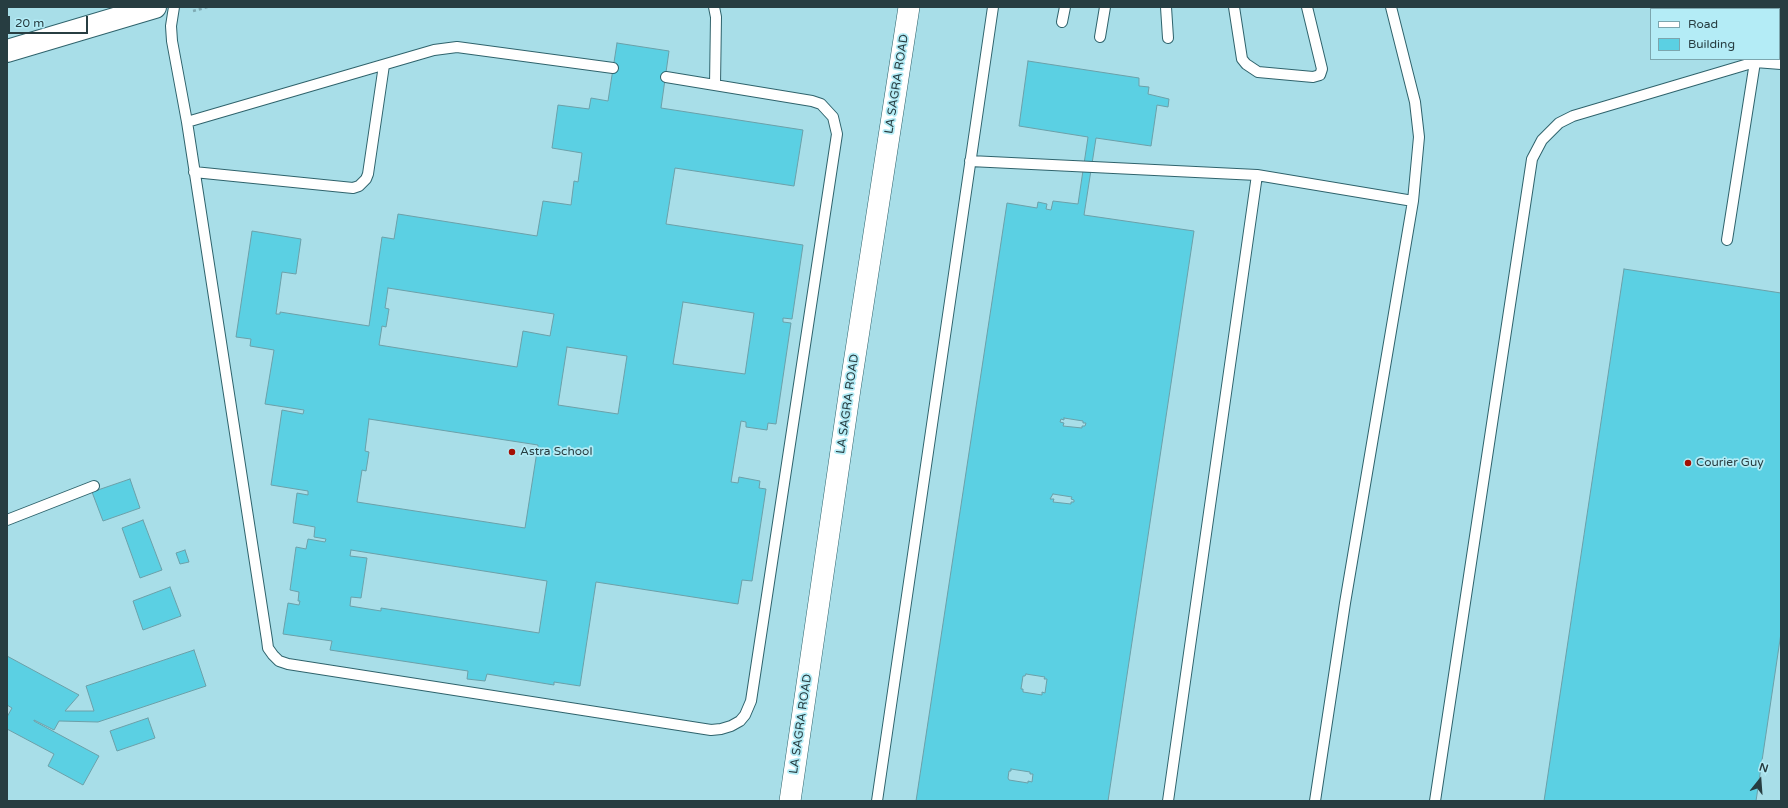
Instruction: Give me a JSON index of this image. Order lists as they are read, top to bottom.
{
  "streets": {
    "street": ["LA SAGRA ROAD"]
  },
  "places": ["Astra School", "Courier Guy"],
  "legend": ["Road", "Building"],
  "scale_bar": "20 m",
  "north": "top"
}
